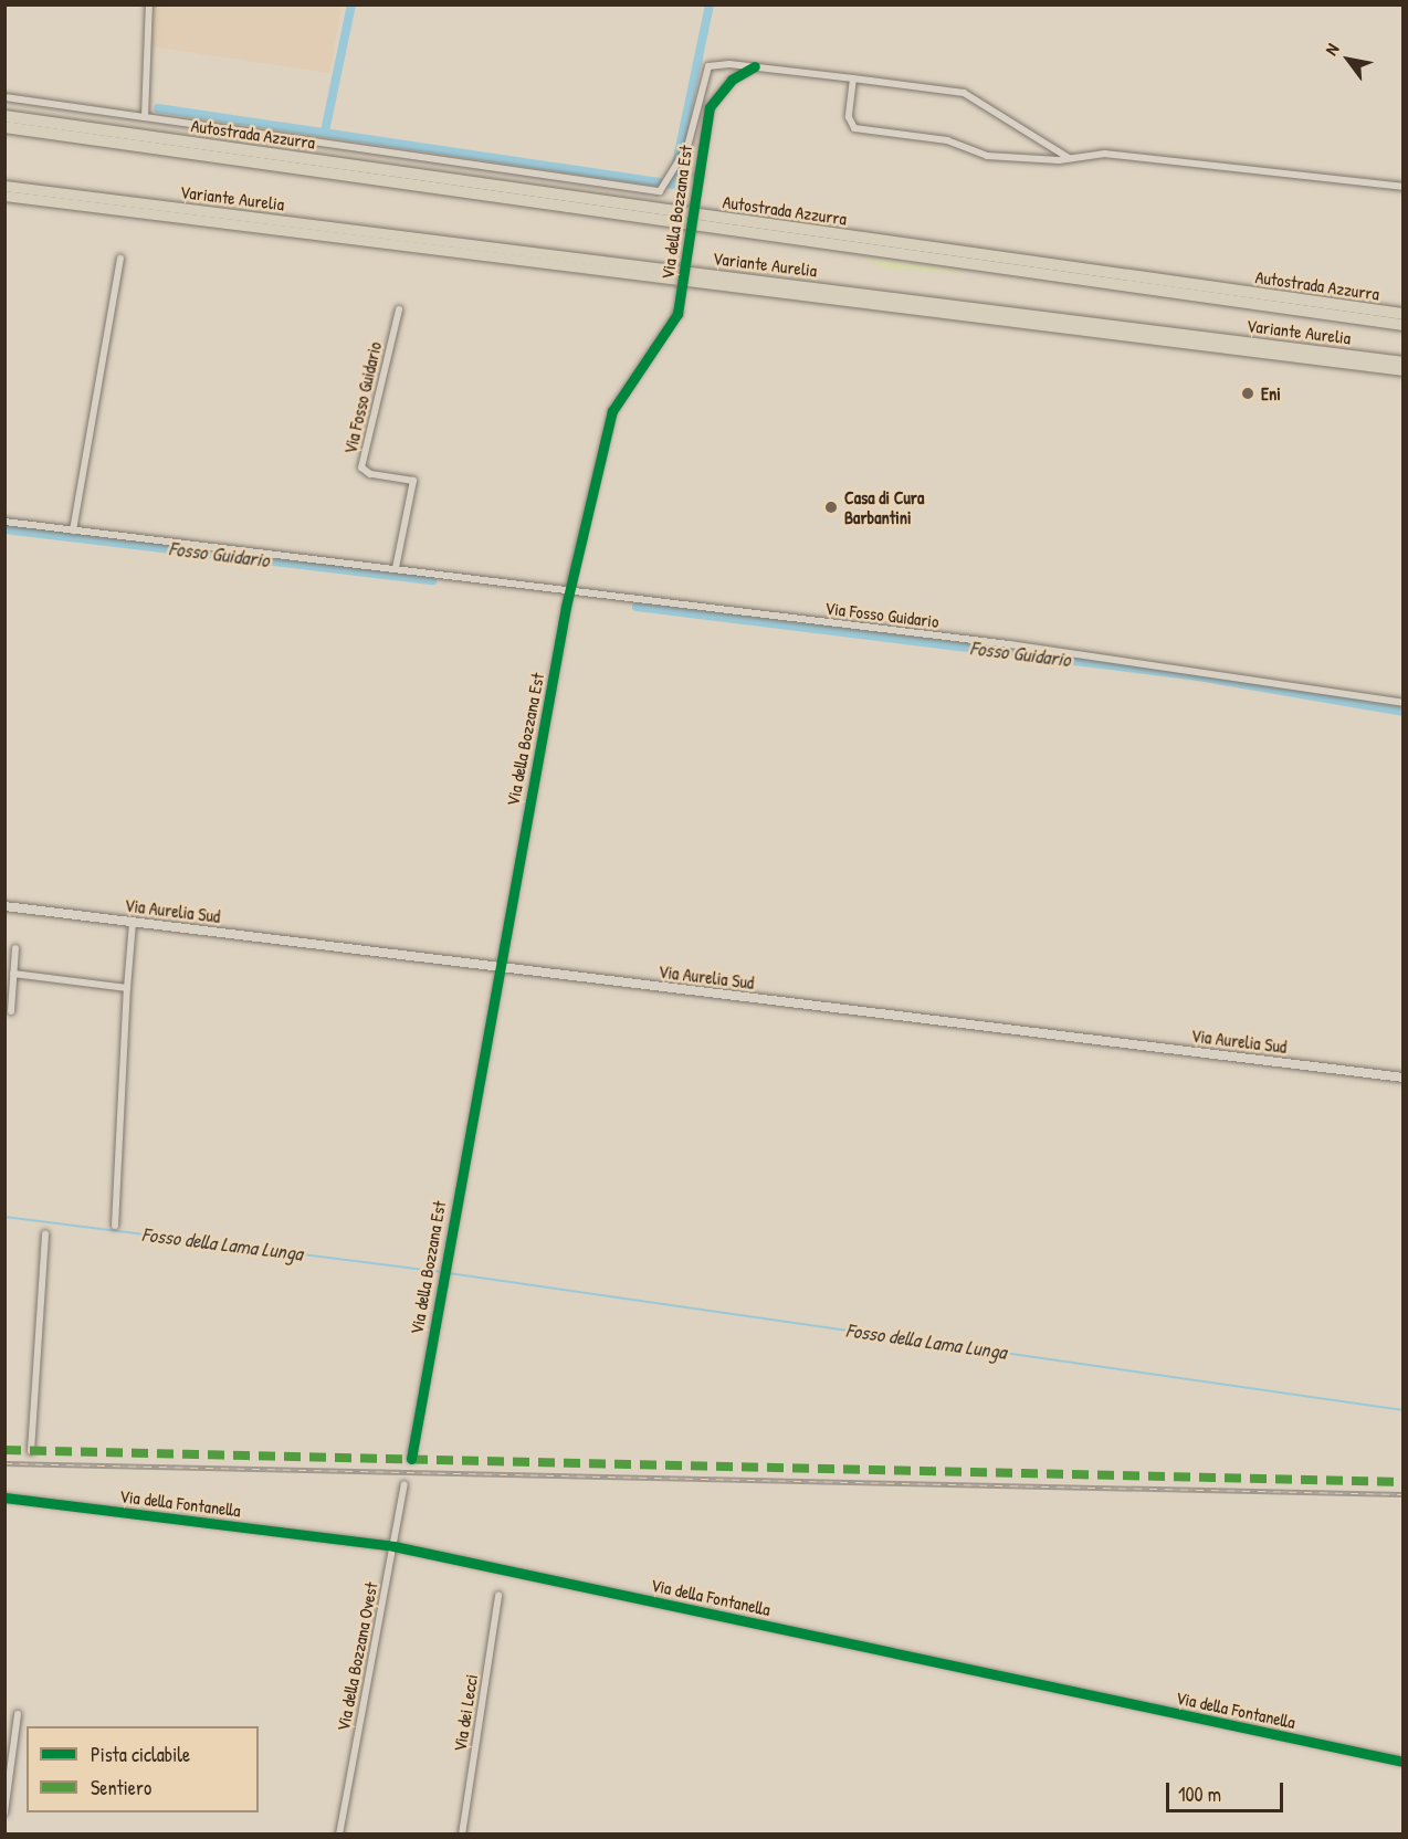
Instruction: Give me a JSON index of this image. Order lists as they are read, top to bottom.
{
  "streets": {
    "highway": ["Autostrada Azzurra", "Variante Aurelia"],
    "main road": ["Via Aurelia Sud"],
    "street": [
      "Via della Bozzana Est",
      "Via Fosso Guidario",
      "Via della Fontanella",
      "Via della Bozzana Ovest",
      "Via dei Lecci"
    ]
  },
  "crossings": [
    ["Via della Bozzana Est", "Via Fosso Guidario"],
    ["Via della Bozzana Est", "Via Aurelia Sud"],
    ["Via della Fontanella", "Via della Bozzana Ovest"]
  ],
  "water": ["Fosso Guidario", "Fosso della Lama Lunga"],
  "places": ["Eni", "Casa di Cura Barbantini"],
  "legend": ["Pista ciclabile", "Sentiero"],
  "scale_bar": "100 m",
  "north": "top left"
}
